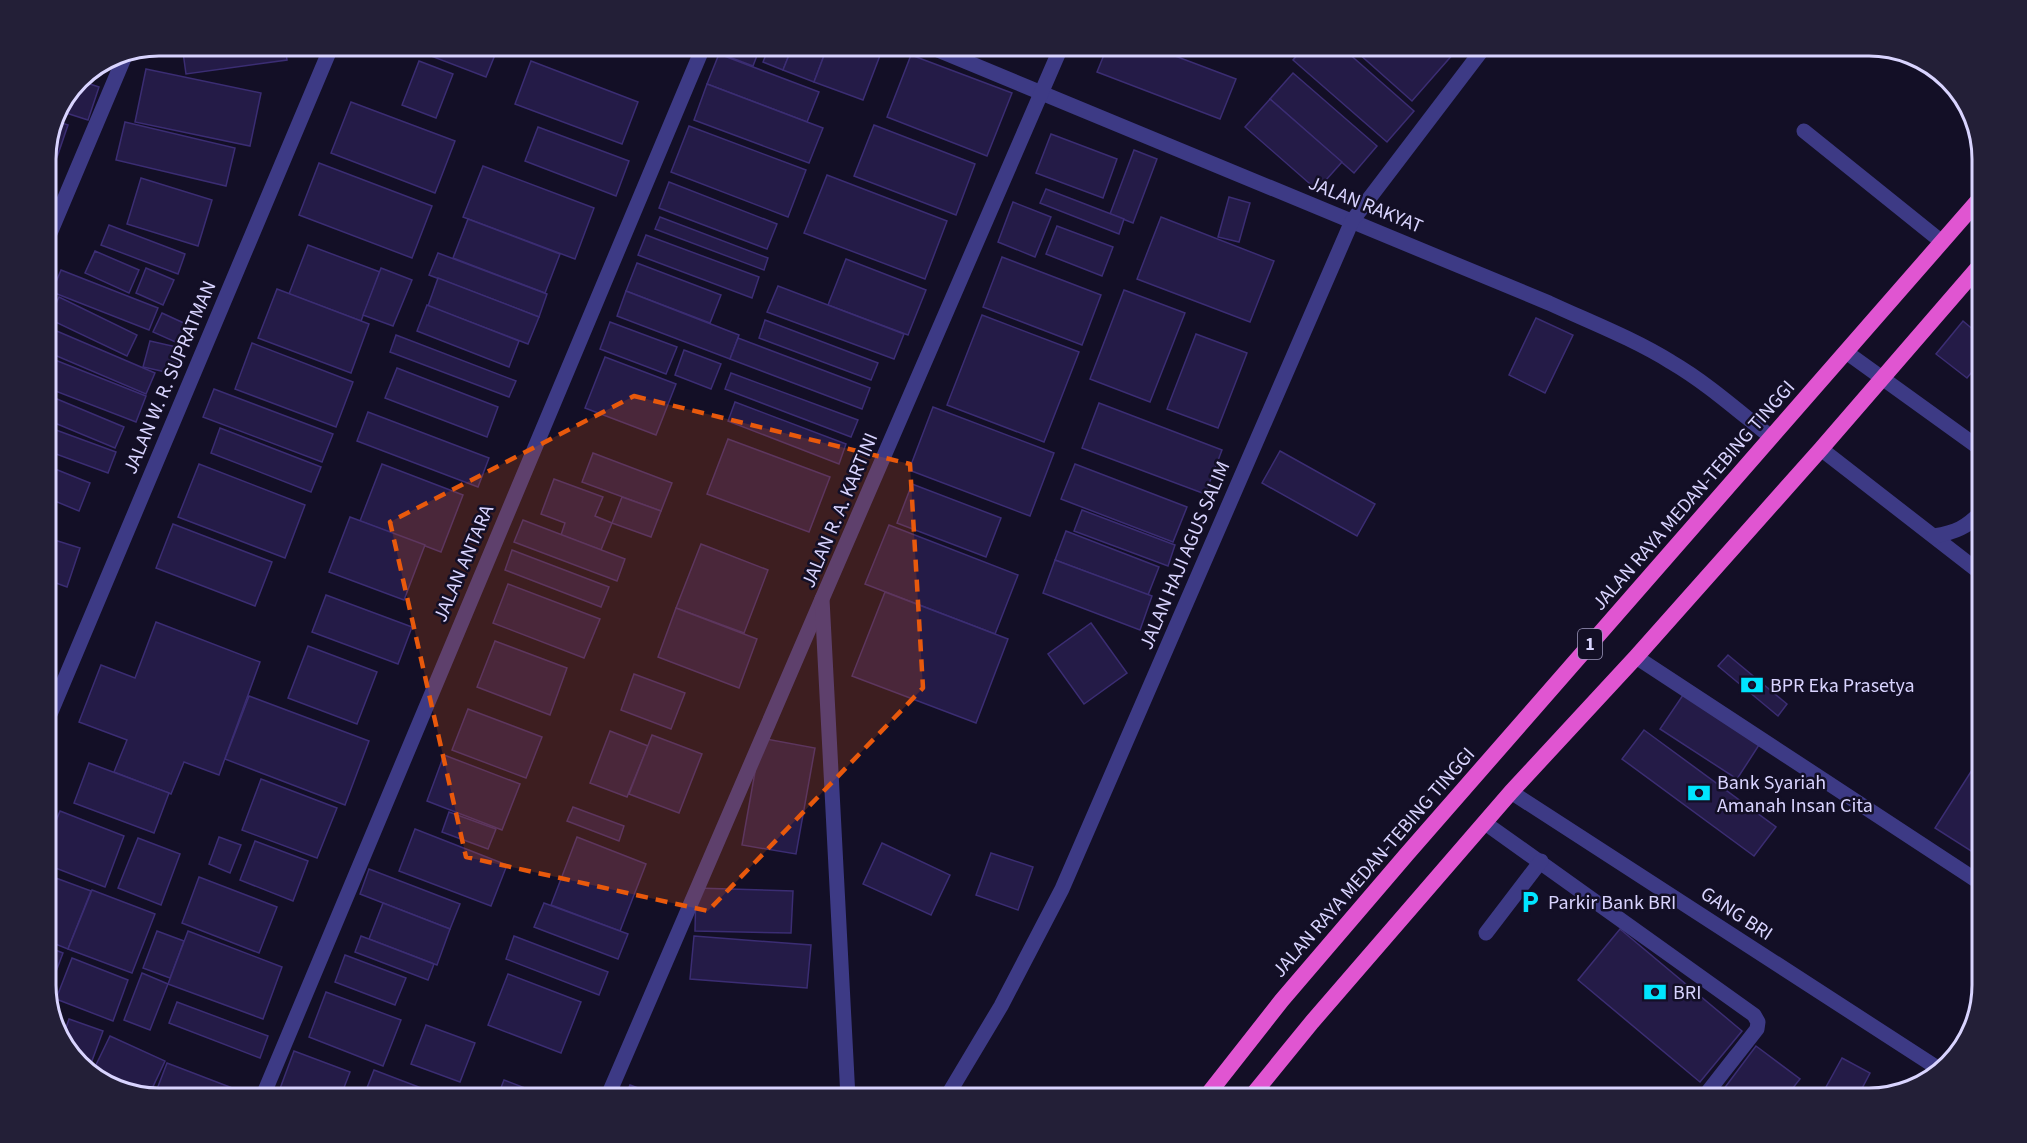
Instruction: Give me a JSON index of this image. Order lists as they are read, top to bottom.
{
  "streets": {
    "highway": ["JALAN RAYA MEDAN-TEBING TINGGI", "1"],
    "street": [
      "JALAN RAKYAT",
      "JALAN W. R. SUPRATMAN",
      "JALAN R. A. KARTINI",
      "JALAN HAJI AGUS SALIM",
      "JALAN ANTARA",
      "GANG BRI"
    ]
  },
  "crossings": [
    ["JALAN RAKYAT", "JALAN RAYA MEDAN-TEBING TINGGI"],
    ["JALAN RAKYAT", "JALAN R. A. KARTINI"],
    ["JALAN RAKYAT", "JALAN HAJI AGUS SALIM"],
    ["1", "GANG BRI"]
  ],
  "places": {
    "bank": ["BPR Eka Prasetya", "Bank Syariah Amanah Insan Cita", "BRI"],
    "parking": ["Parkir Bank BRI"]
  }
}
